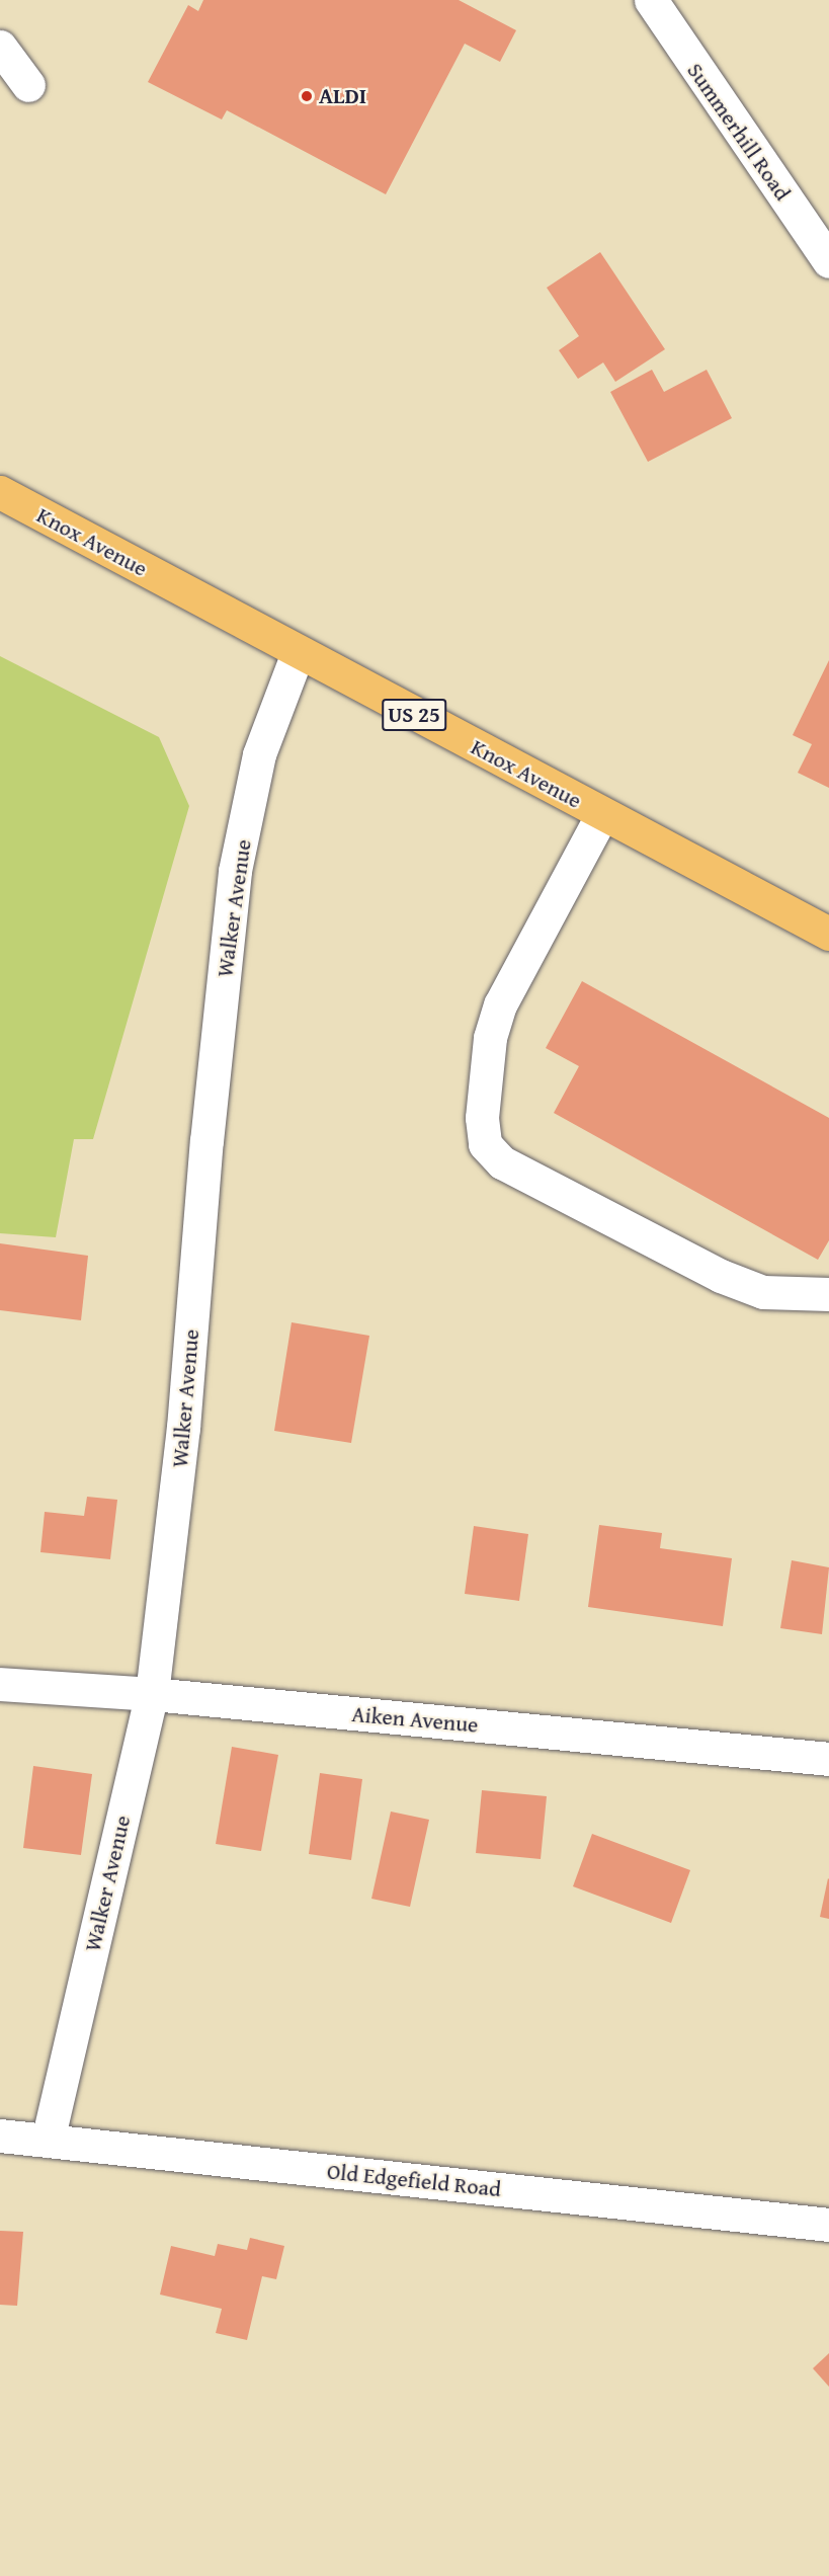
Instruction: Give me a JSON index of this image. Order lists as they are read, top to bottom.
{
  "streets": {
    "main road": ["Knox Avenue", "US 25"],
    "street": [
      "Summerhill Road",
      "Walker Avenue",
      "Aiken Avenue",
      "Old Edgefield Road"
    ]
  },
  "crossings": [
    ["Knox Avenue", "Walker Avenue"],
    ["Walker Avenue", "Aiken Avenue"],
    ["Walker Avenue", "Old Edgefield Road"]
  ],
  "places": ["ALDI"]
}
